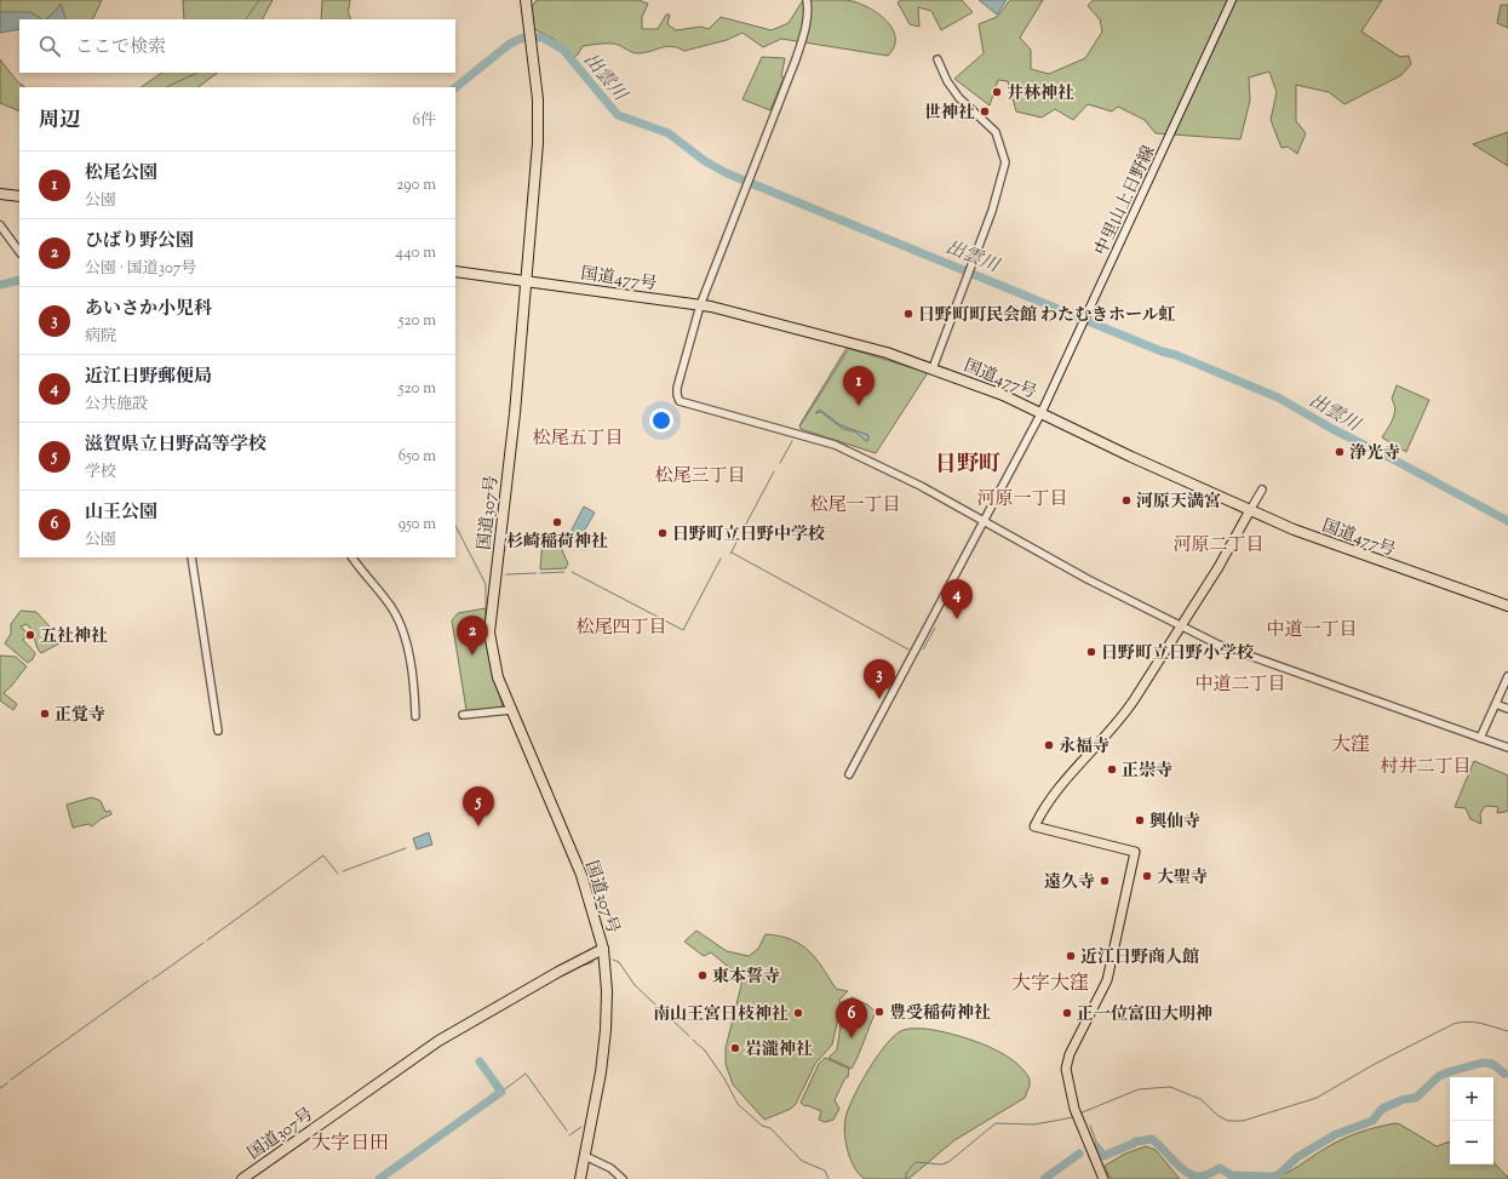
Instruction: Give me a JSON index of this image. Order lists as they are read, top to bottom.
{
  "streets": {
    "highway": ["国道477号", "国道307号"],
    "main road": ["中里山上日野線"]
  },
  "crossings": [
    ["中里山上日野線", "国道477号"],
    ["国道477号", "国道307号"]
  ],
  "districts": [
    "松尾五丁目",
    "日野町",
    "松尾三丁目",
    "河原一丁目",
    "松尾一丁目",
    "河原二丁目",
    "松尾四丁目",
    "中道一丁目",
    "中道二丁目",
    "大窪",
    "村井二丁目",
    "大字大窪",
    "大字日田"
  ],
  "water": ["出雲川"],
  "places": [
    "井林神社",
    "世神社",
    "日野町町民会館 わたむきホール虹",
    "浄光寺",
    "河原天満宮",
    "杉崎稲荷神社",
    "日野町立日野中学校",
    "五社神社",
    "日野町立日野小学校",
    "正覚寺",
    "永福寺",
    "正崇寺",
    "興仙寺",
    "大聖寺",
    "遠久寺",
    "近江日野商人館",
    "東本誓寺",
    "豊受稲荷神社",
    "南山王宮日枝神社",
    "正一位富田大明神",
    "岩瀧神社"
  ],
  "page": {
    "search": "ここで検索",
    "heading": ["周辺", "6件"],
    "list": [
      {
        "mark": "1",
        "name": "松尾公園",
        "note": "公園",
        "value": "290 m"
      },
      {
        "mark": "2",
        "name": "ひばり野公園",
        "note": "公園 · 国道307号",
        "value": "440 m"
      },
      {
        "mark": "3",
        "name": "あいさか小児科",
        "note": "病院",
        "value": "520 m"
      },
      {
        "mark": "4",
        "name": "近江日野郵便局",
        "note": "公共施設",
        "value": "520 m"
      },
      {
        "mark": "5",
        "name": "滋賀県立日野高等学校",
        "note": "学校",
        "value": "650 m"
      },
      {
        "mark": "6",
        "name": "山王公園",
        "note": "公園",
        "value": "950 m"
      }
    ],
    "pins": [
      "1",
      "4",
      "2",
      "3",
      "5",
      "6"
    ],
    "map_buttons": ["+", "−"]
  }
}
